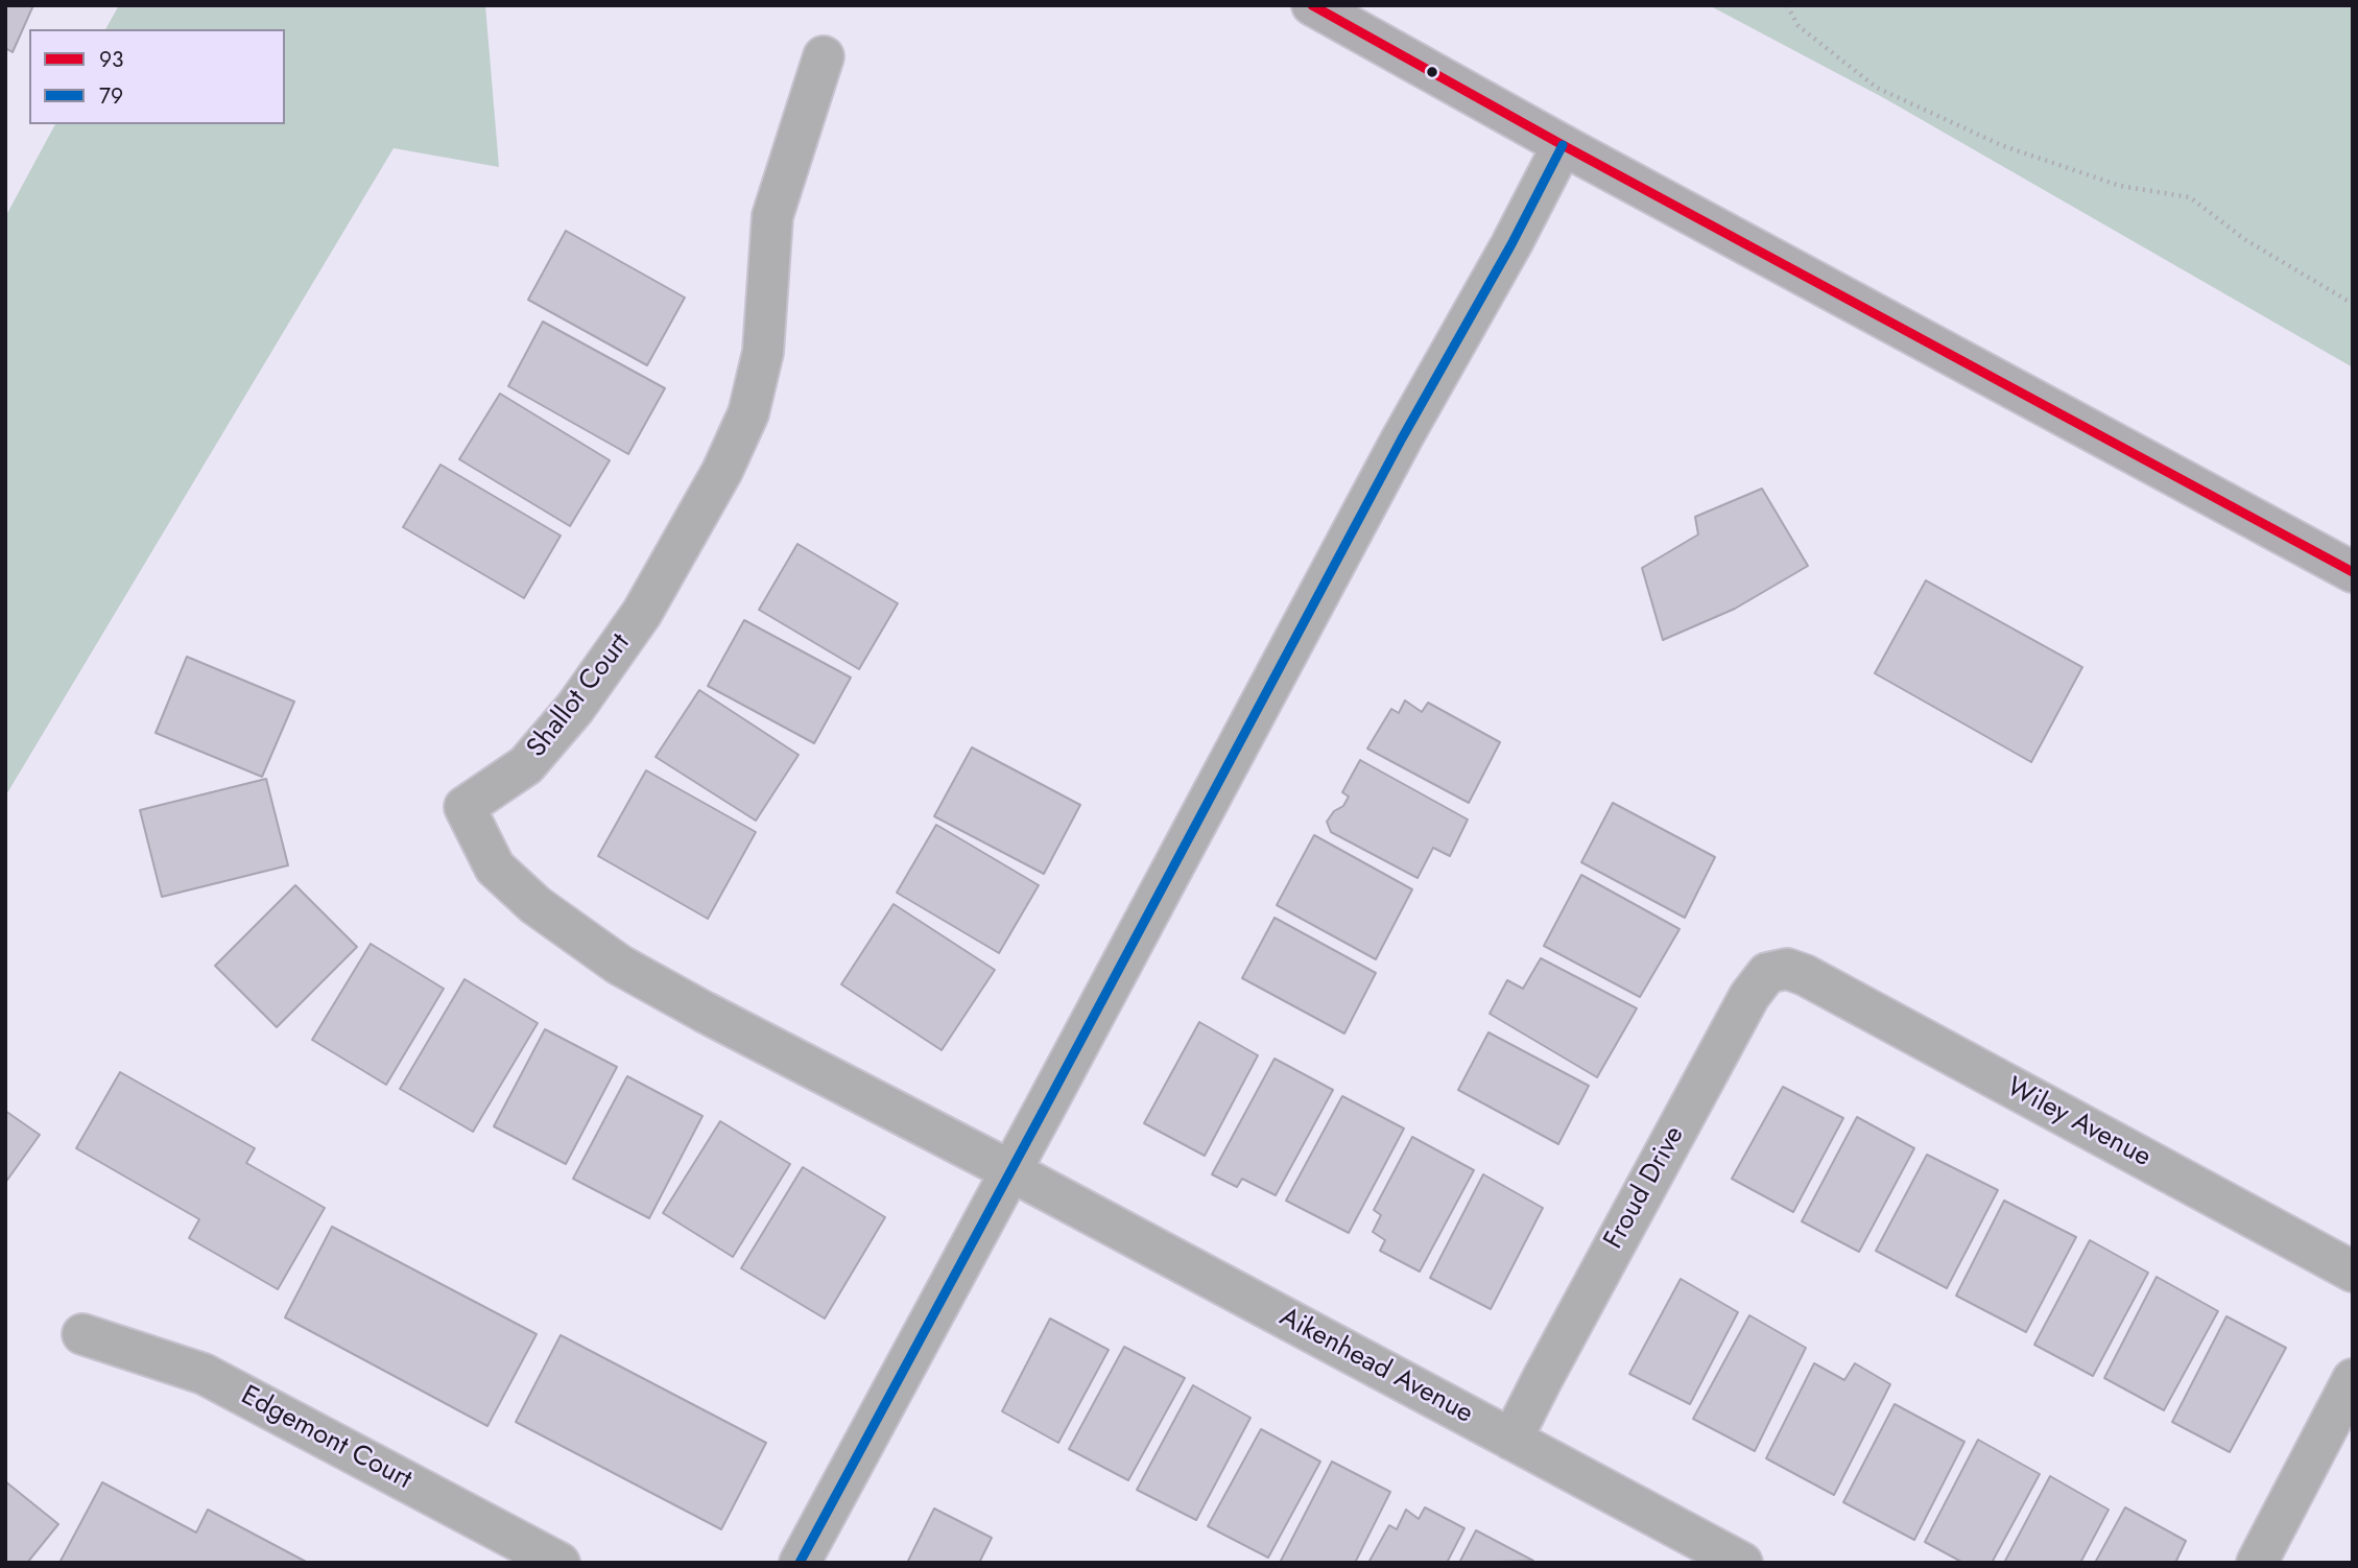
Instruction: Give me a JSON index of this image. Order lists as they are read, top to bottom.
{
  "streets": {
    "street": [
      "Shallot Court",
      "Wiley Avenue",
      "Froud Drive",
      "Aikenhead Avenue",
      "Edgemont Court"
    ]
  },
  "crossings": [
    ["Shallot Court", "Aikenhead Avenue"],
    ["Wiley Avenue", "Froud Drive"],
    ["Froud Drive", "Aikenhead Avenue"]
  ],
  "lines": ["transit line 93", "transit line 79"],
  "legend": ["93", "79"]
}
